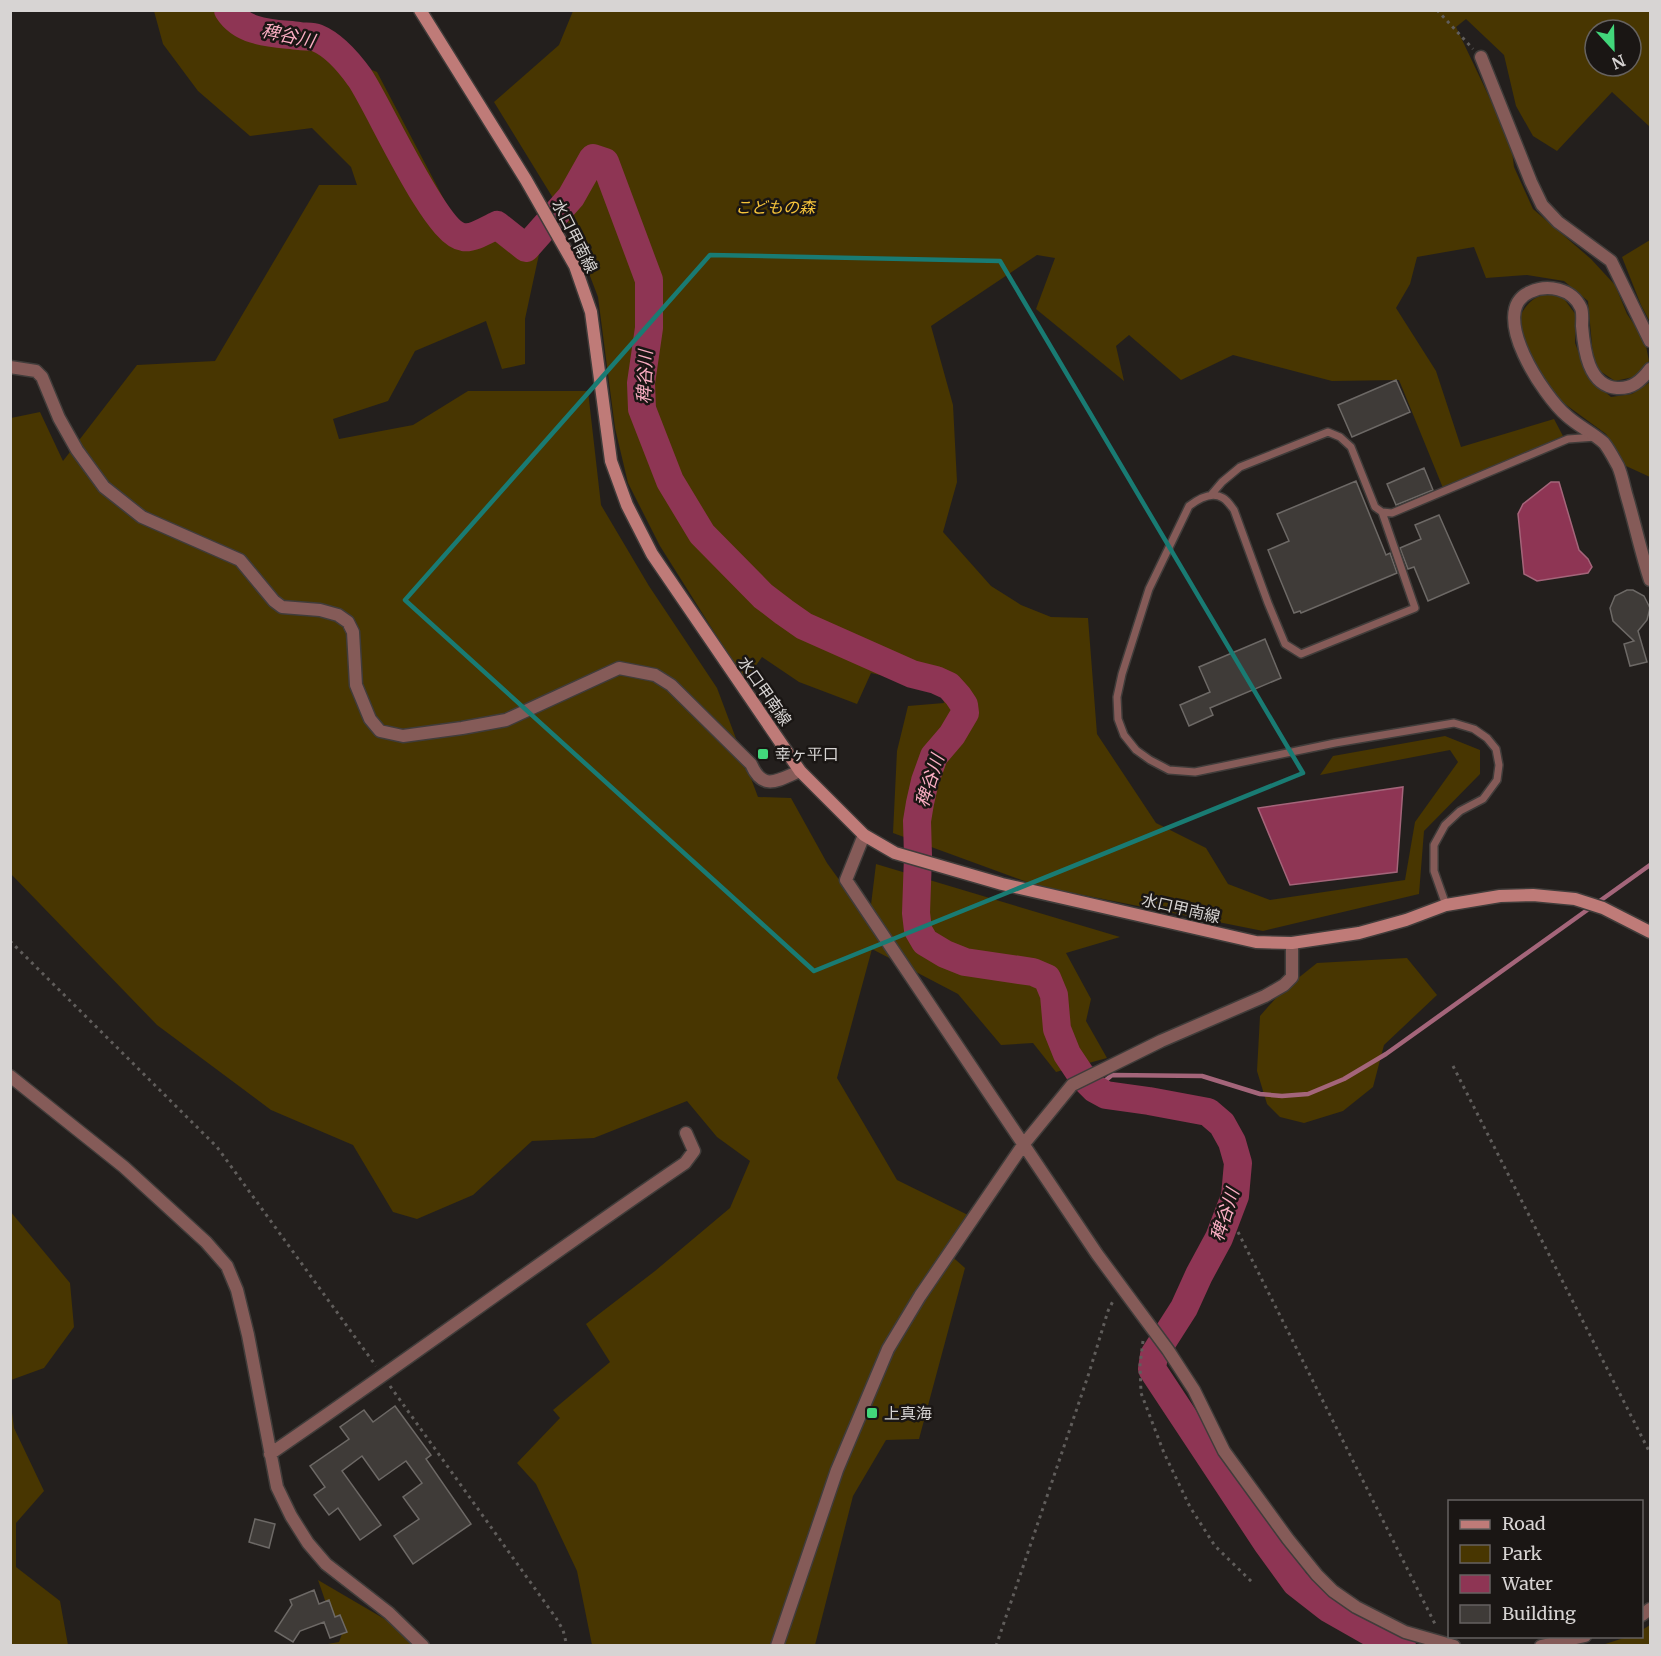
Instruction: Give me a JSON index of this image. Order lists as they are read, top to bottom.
{
  "streets": {
    "main road": ["水口甲南線"]
  },
  "water": ["稗谷川"],
  "parks": ["こどもの森"],
  "places": {
    "transit": ["幸ヶ平口", "上真海"]
  },
  "legend": [
    "Road",
    "Park",
    "Water",
    "Building"
  ],
  "north": "bottom"
}
